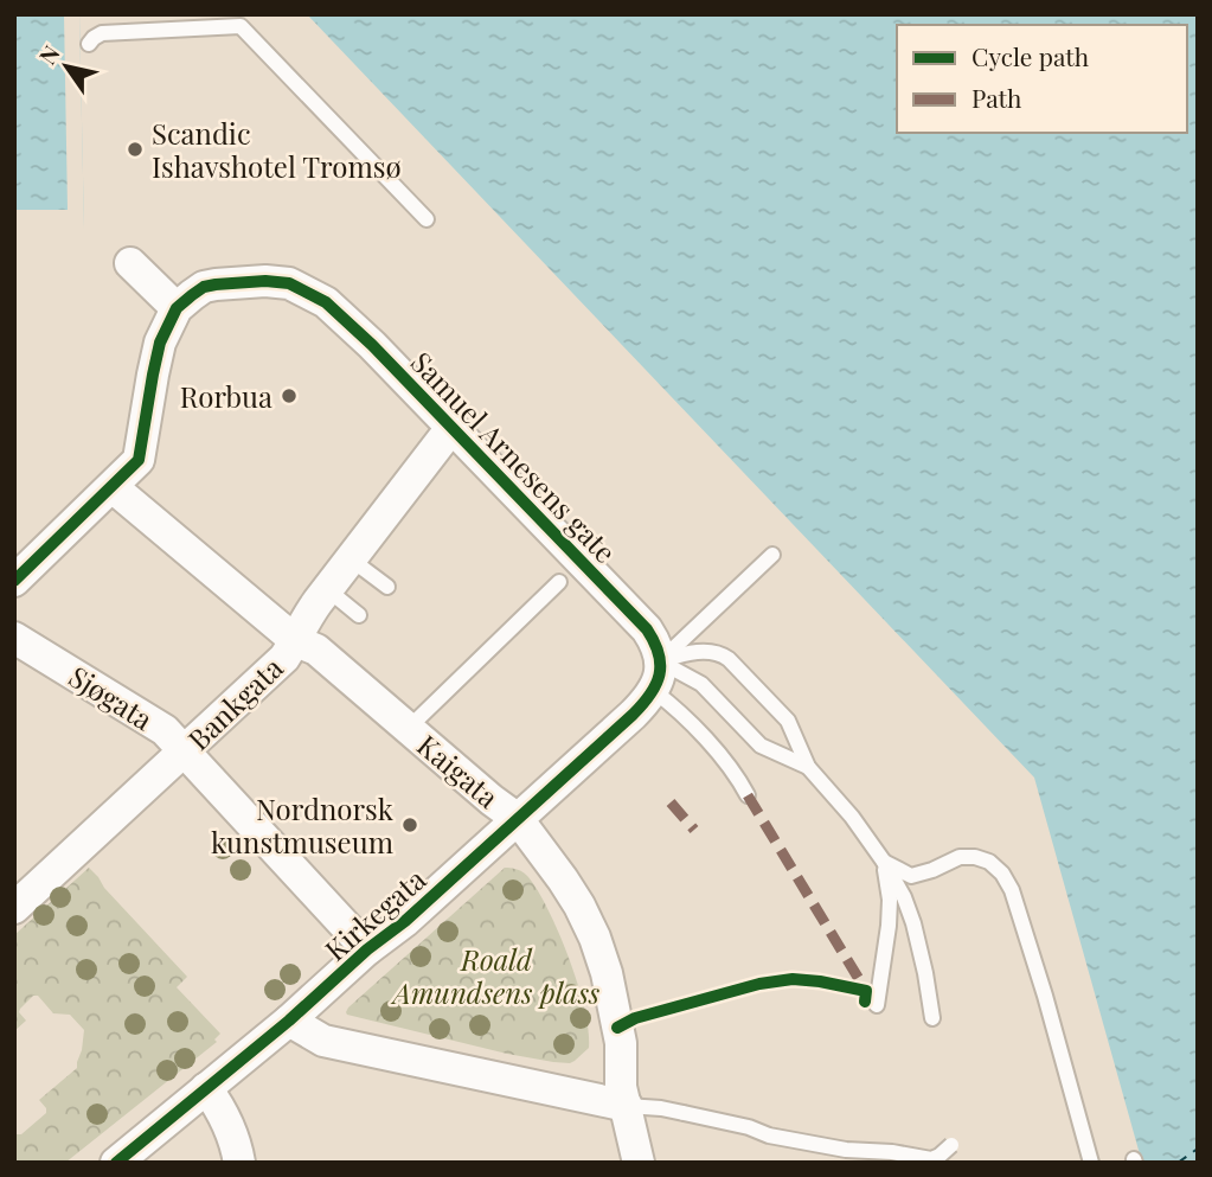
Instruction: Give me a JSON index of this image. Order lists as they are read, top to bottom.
{
  "streets": {
    "street": [
      "Samuel Arnesens gate",
      "Sjøgata",
      "Bankgata",
      "Kaigata",
      "Kirkegata"
    ]
  },
  "crossings": [
    ["Samuel Arnesens gate", "Bankgata"],
    ["Samuel Arnesens gate", "Kirkegata"],
    ["Sjøgata", "Bankgata"],
    ["Sjøgata", "Kirkegata"],
    ["Bankgata", "Kaigata"],
    ["Kaigata", "Kirkegata"]
  ],
  "parks": ["Roald Amundsens plass"],
  "places": ["Scandic Ishavshotel Tromsø", "Rorbua", "Nordnorsk kunstmuseum"],
  "legend": ["Cycle path", "Path"],
  "north": "top left"
}
